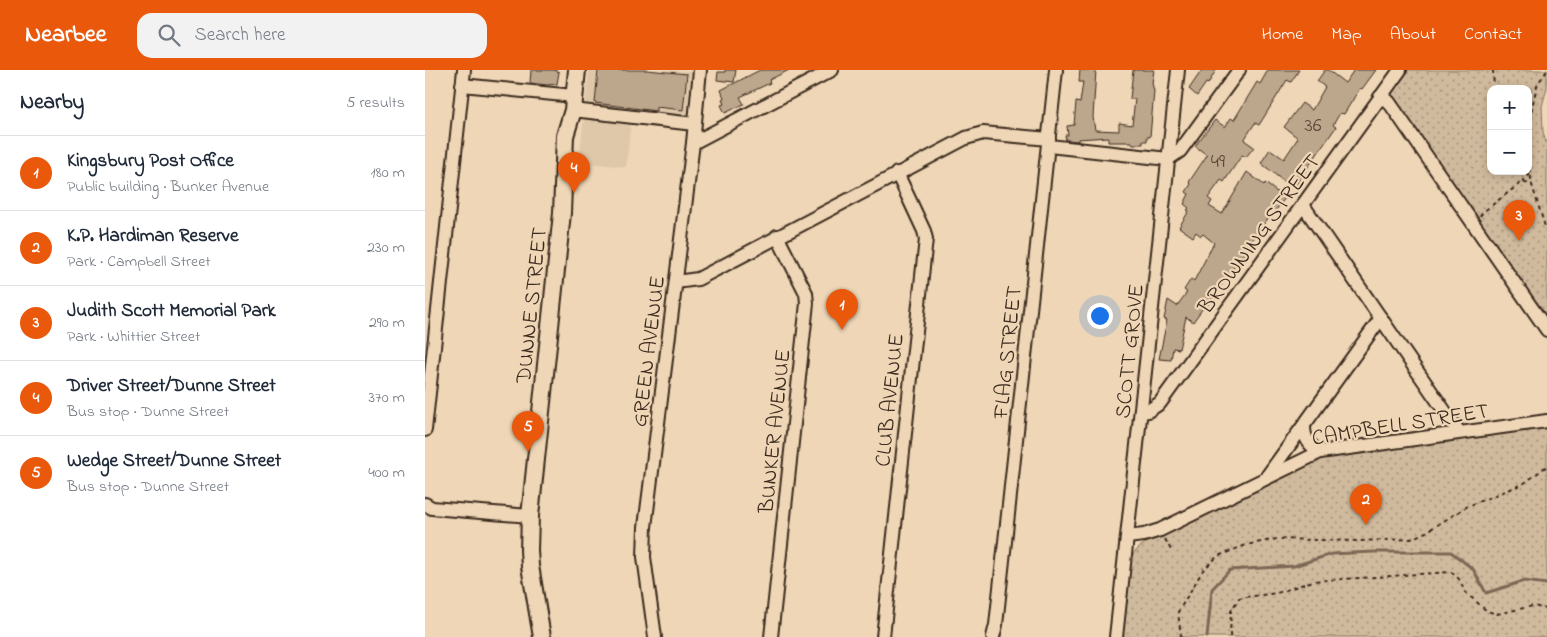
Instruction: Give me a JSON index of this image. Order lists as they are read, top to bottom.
{
  "streets": {
    "main road": ["DUNNE STREET"],
    "street": [
      "BROWNING STREET",
      "GREEN AVENUE",
      "SCOTT GROVE",
      "FLAG STREET",
      "CLUB AVENUE",
      "CAMPBELL STREET",
      "BUNKER AVENUE"
    ]
  },
  "crossings": [
    ["BROWNING STREET", "SCOTT GROVE"],
    ["SCOTT GROVE", "CAMPBELL STREET"]
  ],
  "house_numbers": ["36", "49"],
  "page": {
    "header": "Nearbee",
    "search": "Search here",
    "nav": [
      "Home",
      "Map",
      "About",
      "Contact"
    ],
    "heading": ["Nearby", "5 results"],
    "map_buttons": ["+", "−"],
    "list": [
      {
        "mark": "1",
        "name": "Kingsbury Post Office",
        "note": "Public building · Bunker Avenue",
        "value": "180 m"
      },
      {
        "mark": "2",
        "name": "K.P. Hardiman Reserve",
        "note": "Park · Campbell Street",
        "value": "230 m"
      },
      {
        "mark": "3",
        "name": "Judith Scott Memorial Park",
        "note": "Park · Whittier Street",
        "value": "290 m"
      },
      {
        "mark": "4",
        "name": "Driver Street/Dunne Street",
        "note": "Bus stop · Dunne Street",
        "value": "370 m"
      },
      {
        "mark": "5",
        "name": "Wedge Street/Dunne Street",
        "note": "Bus stop · Dunne Street",
        "value": "400 m"
      }
    ],
    "pins": [
      "4",
      "3",
      "1",
      "5",
      "2"
    ]
  }
}
